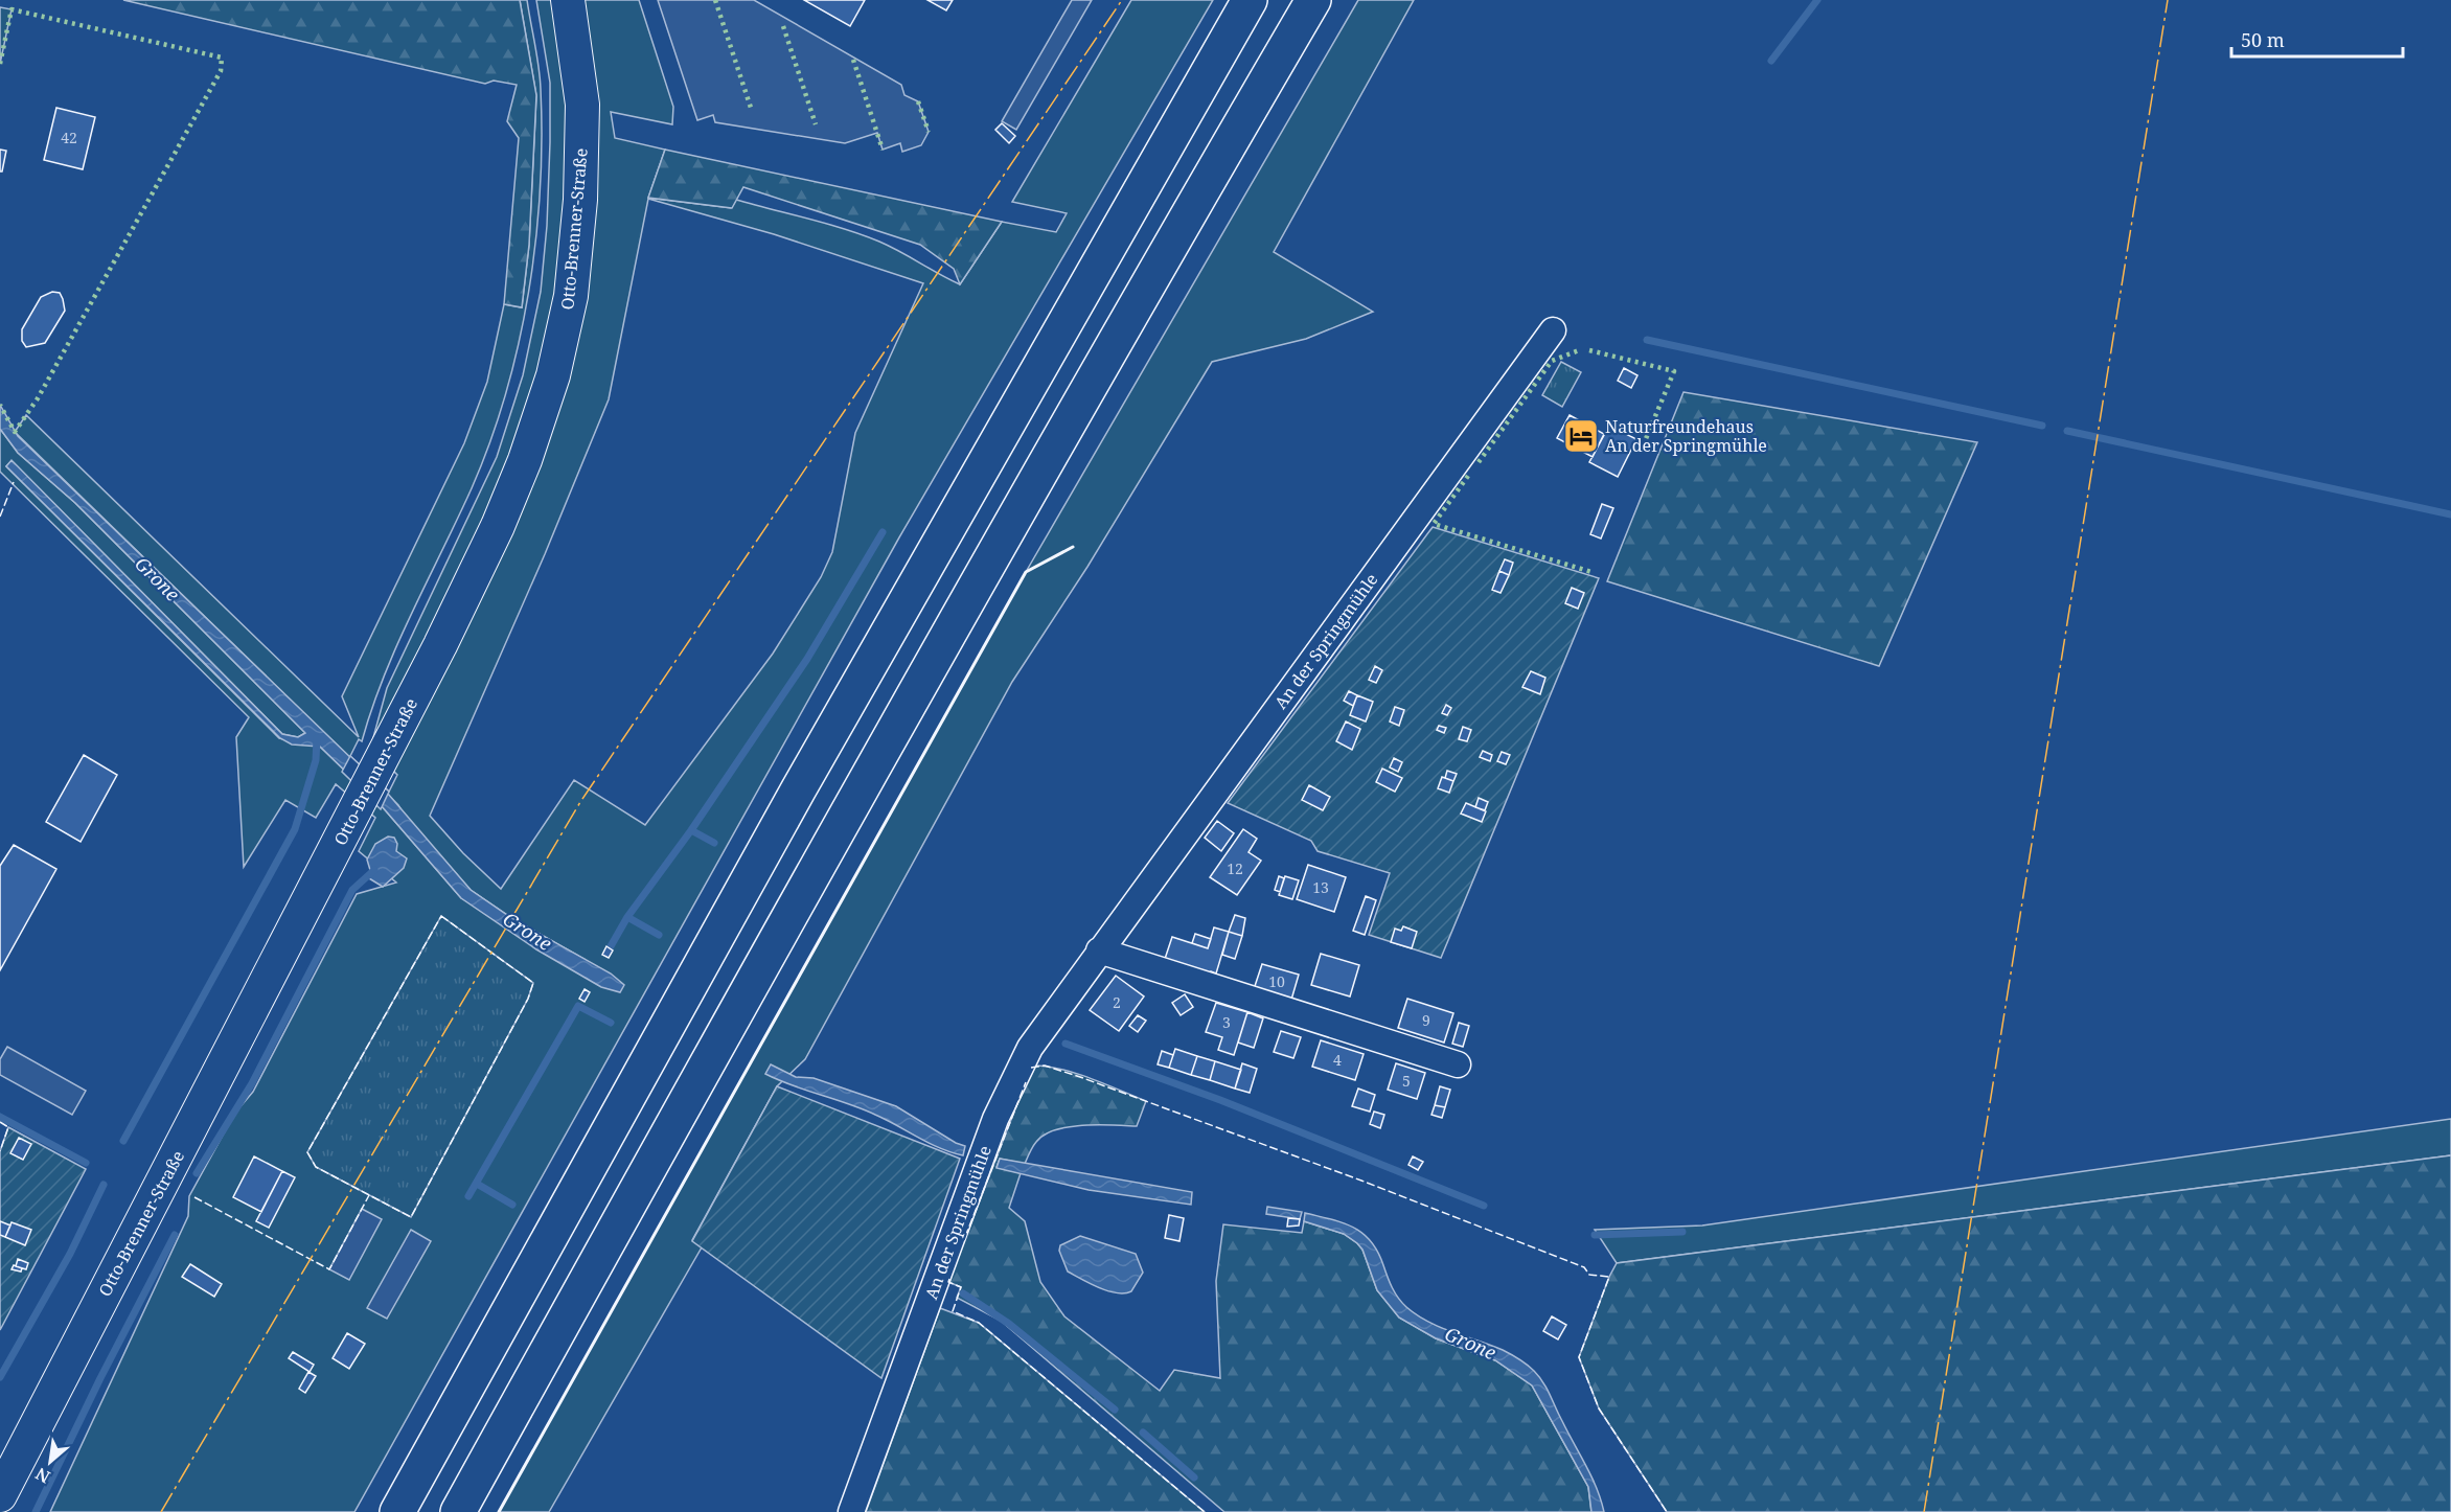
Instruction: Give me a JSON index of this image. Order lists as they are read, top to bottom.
{
  "streets": {
    "main road": ["Otto-Brenner-Straße"],
    "street": ["An der Springmühle"]
  },
  "water": ["Grone"],
  "places": {
    "hotel": ["Naturfreundehaus An der Springmühle"]
  },
  "house_numbers": [
    "42",
    "12",
    "13",
    "10",
    "2",
    "9",
    "3",
    "4",
    "5"
  ],
  "scale_bar": "50 m",
  "north": "bottom left"
}
